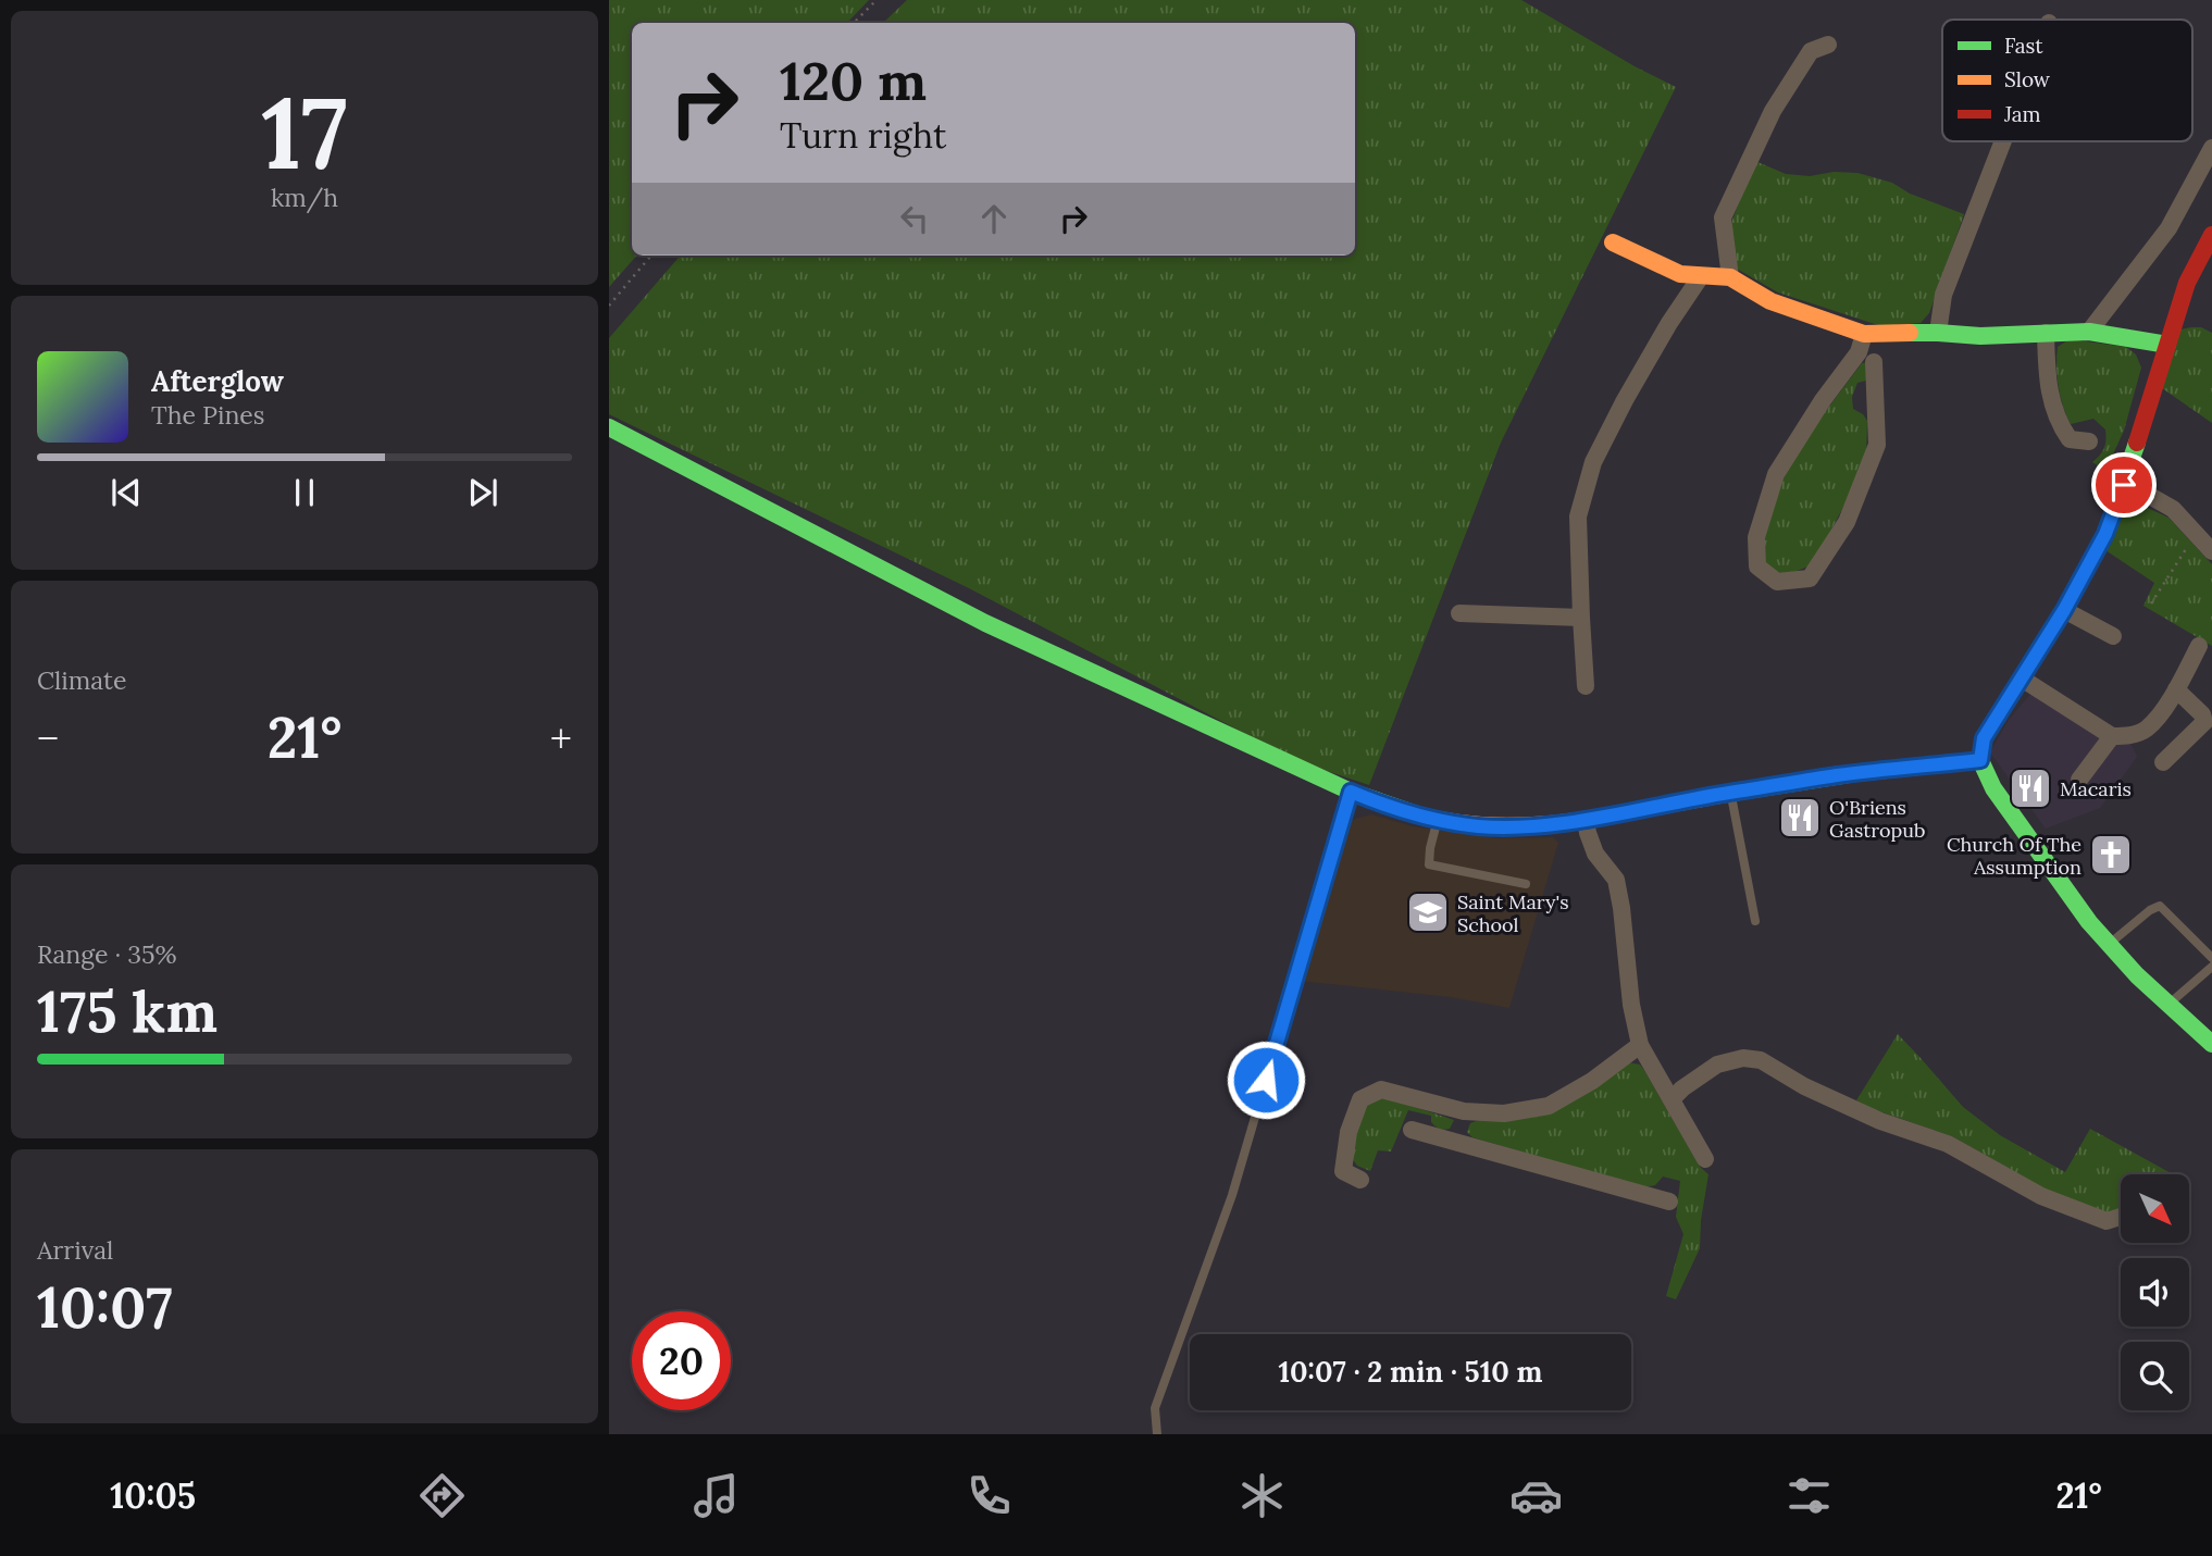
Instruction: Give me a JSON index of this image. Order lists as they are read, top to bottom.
{
  "places": {
    "restaurant": ["Macaris", "O'Briens Gastropub"],
    "church": ["Church Of The Assumption"],
    "school or university": ["Saint Mary's School"]
  },
  "legend": ["Fast", "Slow", "Jam"],
  "north": "bottom right",
  "page": {
    "tile": [
      ["17", "km/h"],
      "Climate",
      ["Range · 35%", "175 km"],
      ["Arrival", "10:07"]
    ],
    "turn": ["120 m", "Turn right"],
    "song": ["Afterglow", "The Pines"],
    "heat": ["−", "21°", "+"],
    "limit": "20",
    "trip": "10:07 · 2 min · 510 m",
    "tabs": ["10:05", "21°"]
  }
}
